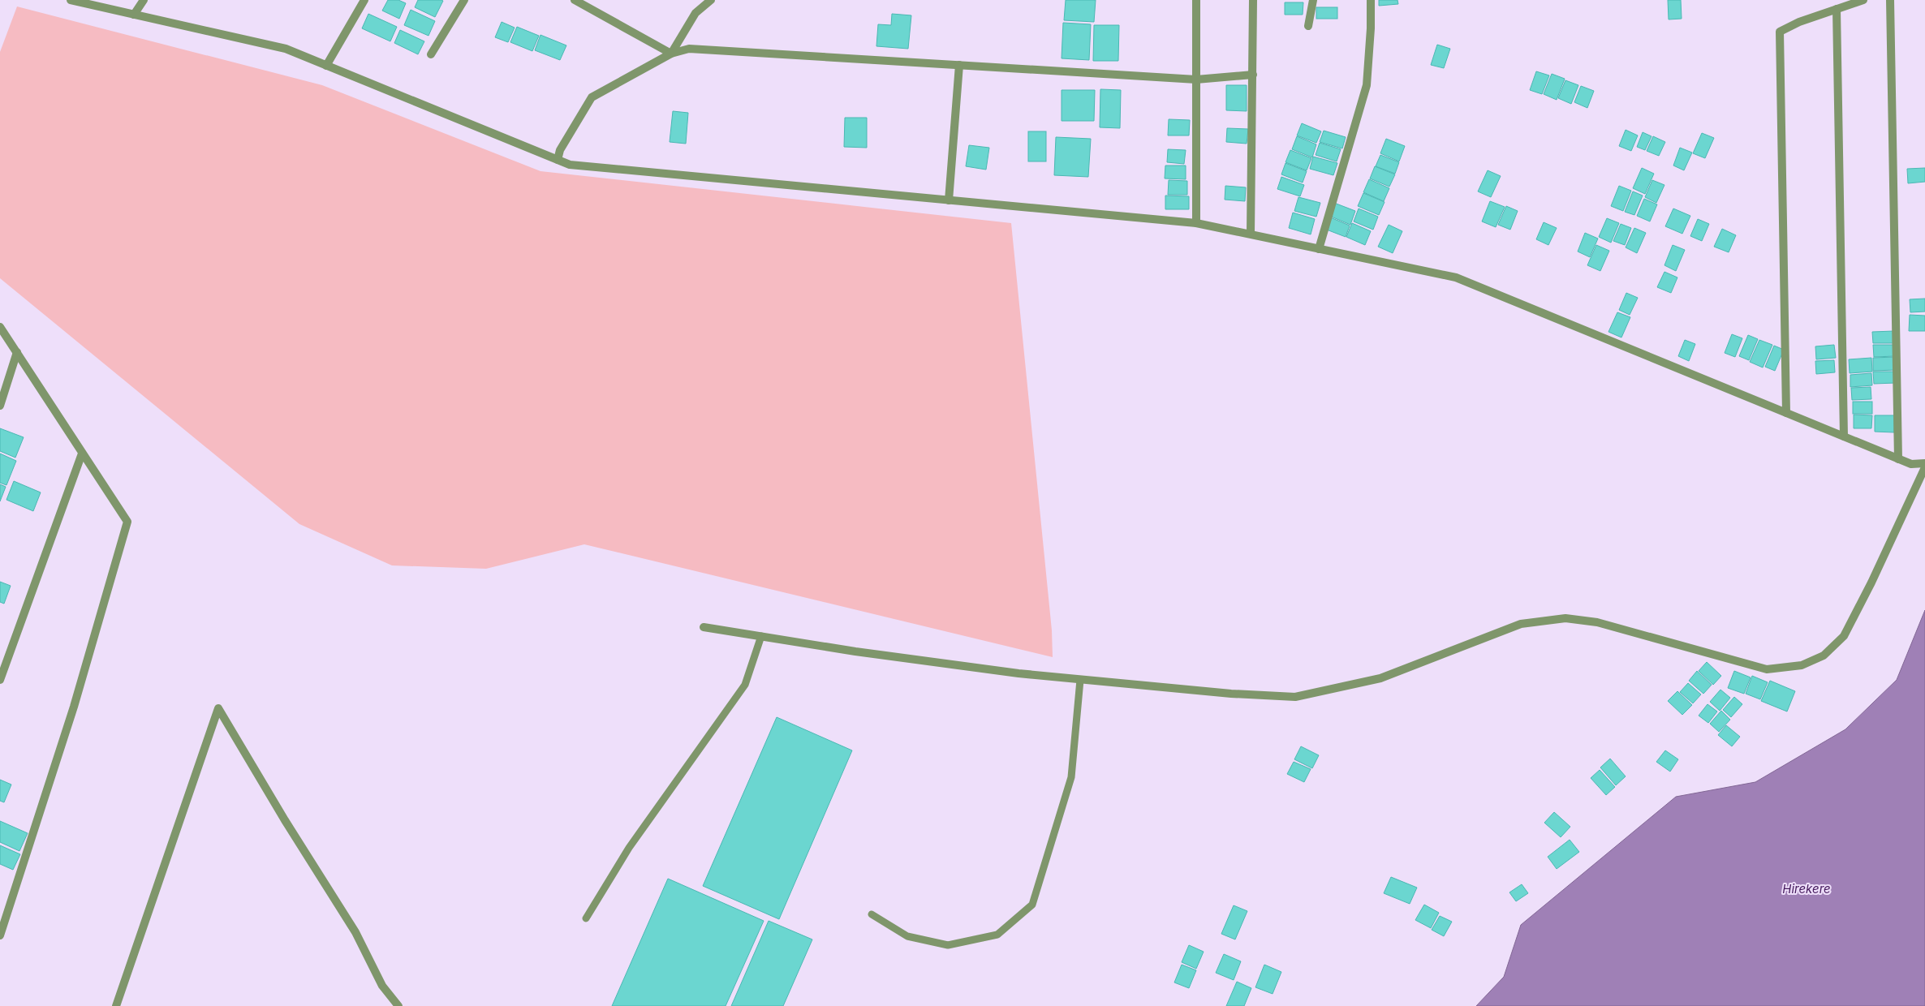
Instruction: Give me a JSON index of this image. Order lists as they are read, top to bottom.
{
  "water": ["Hirekere"]
}
